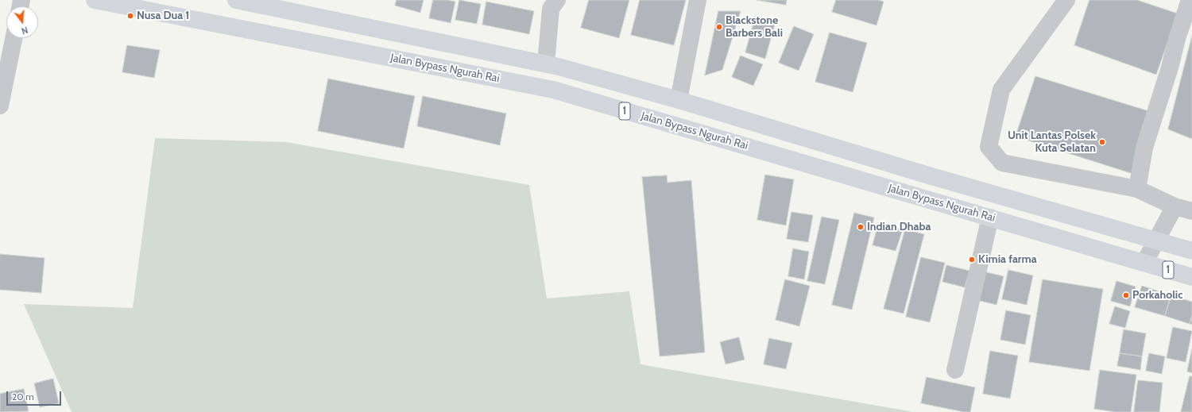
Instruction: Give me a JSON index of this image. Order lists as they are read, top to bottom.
{
  "streets": {
    "highway": ["Jalan Bypass Ngurah Rai", "1"]
  },
  "places": [
    "Nusa Dua 1",
    "Blackstone Barbers Bali",
    "Unit Lantas Polsek Kuta Selatan",
    "Indian Dhaba",
    "Kimia farma",
    "Porkaholic"
  ],
  "scale_bar": "20 m",
  "north": "bottom"
}
